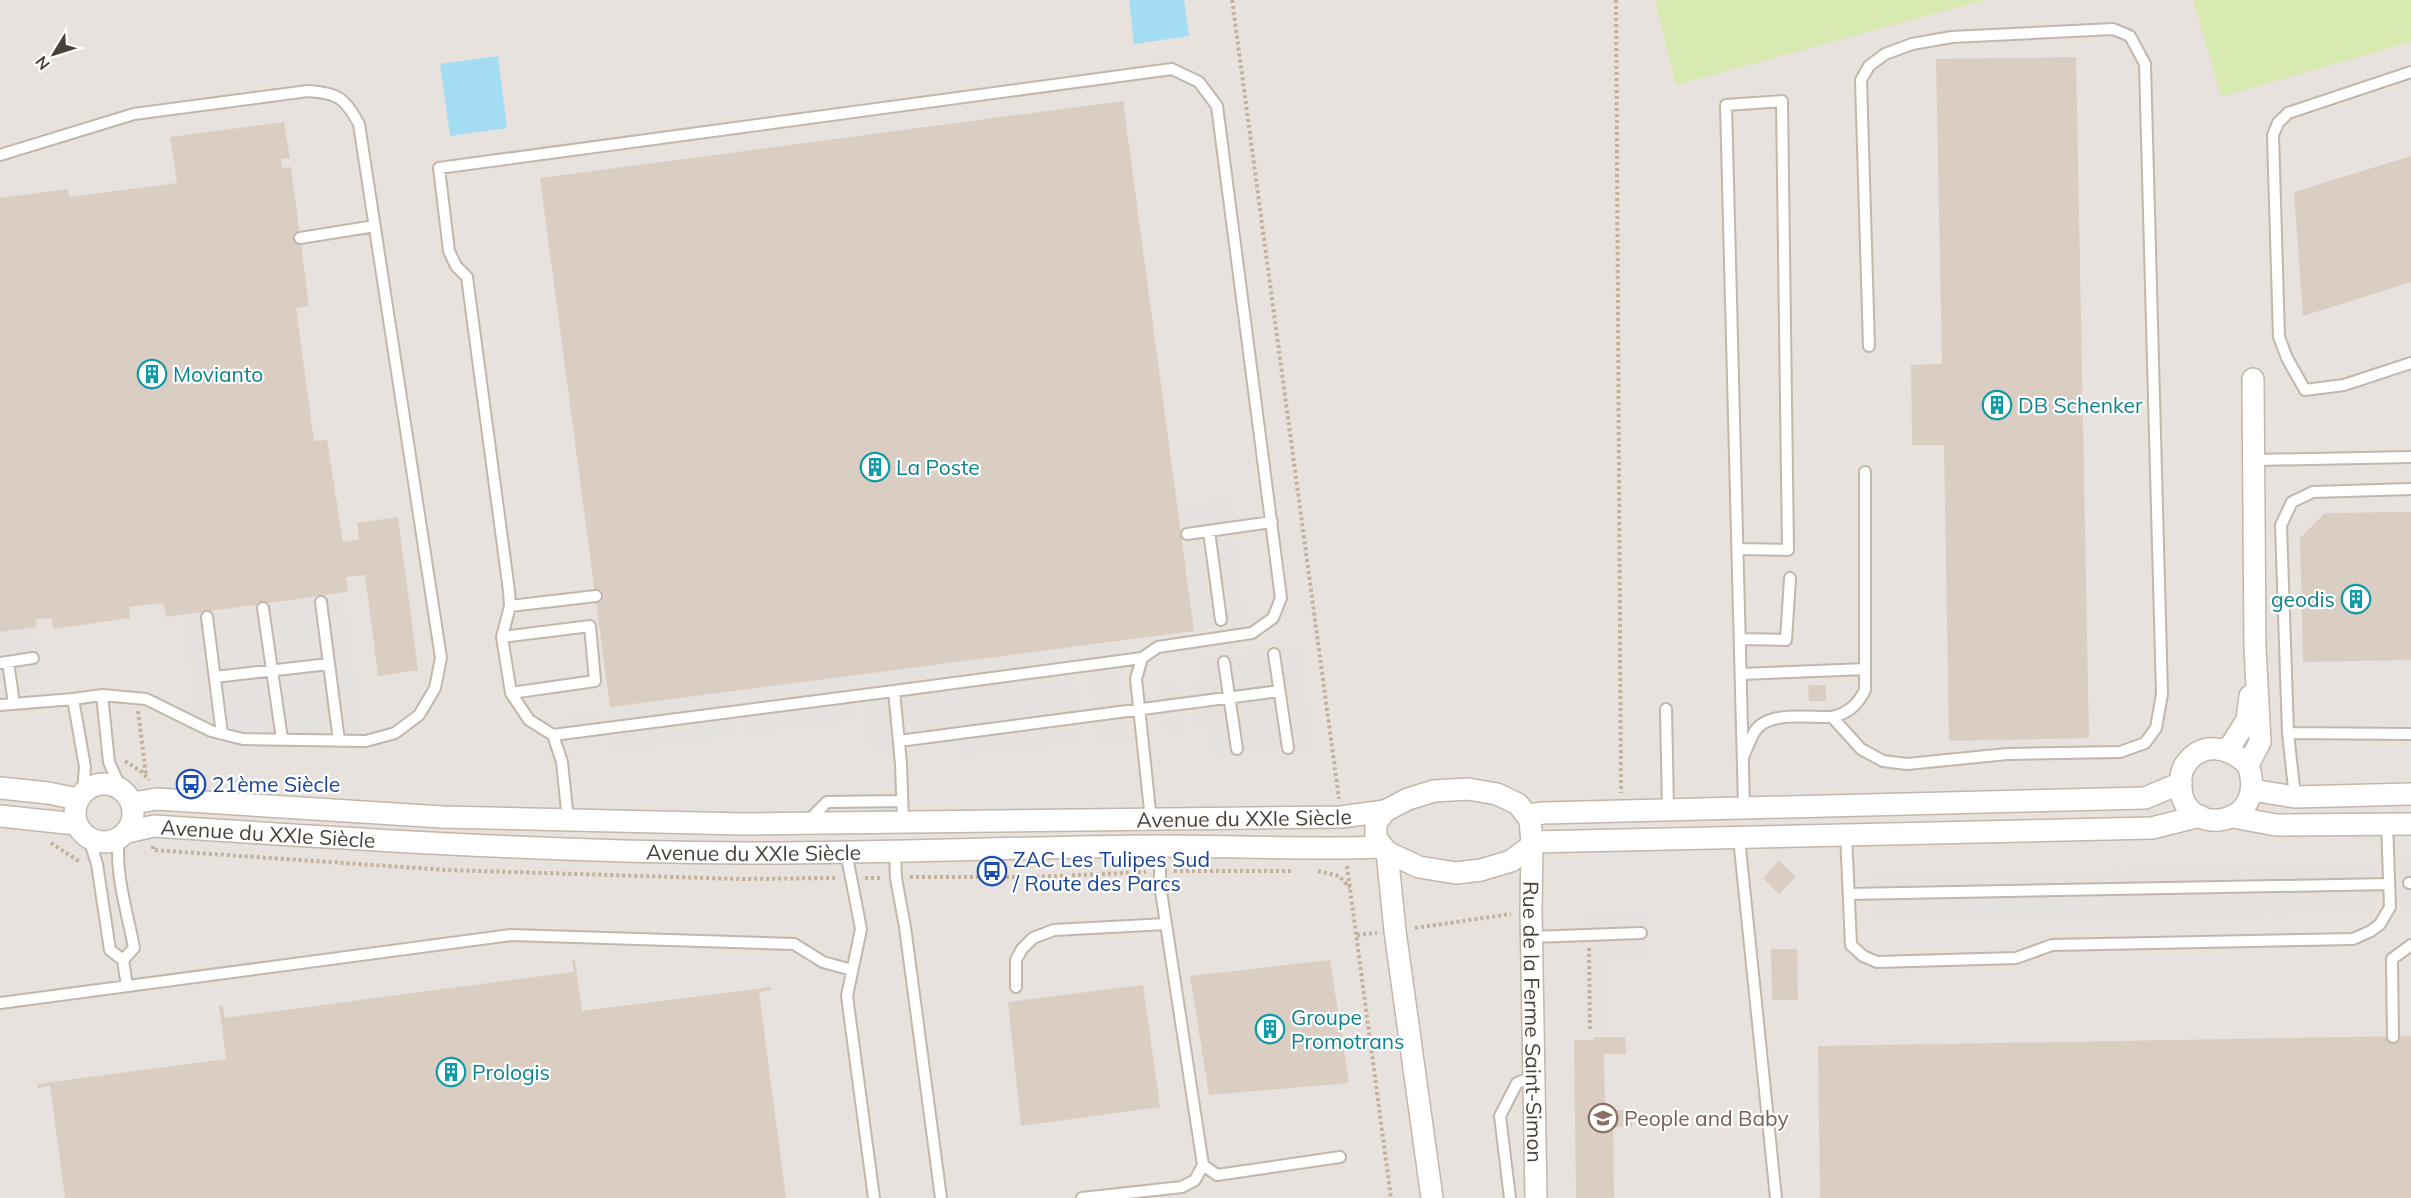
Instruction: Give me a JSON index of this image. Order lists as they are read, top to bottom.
{
  "streets": {
    "street": ["Avenue du XXIe Siècle", "Rue de la Ferme Saint-Simon"]
  },
  "crossings": [
    ["Avenue du XXIe Siècle", "Rue de la Ferme Saint-Simon"]
  ],
  "places": {
    "building": [
      "Movianto",
      "DB Schenker",
      "La Poste",
      "geodis",
      "Groupe Promotrans",
      "Prologis"
    ],
    "bus stop": ["21ème Siècle", "ZAC Les Tulipes Sud / Route des Parcs"],
    "school or university": ["People and Baby"]
  },
  "north": "bottom left"
}
